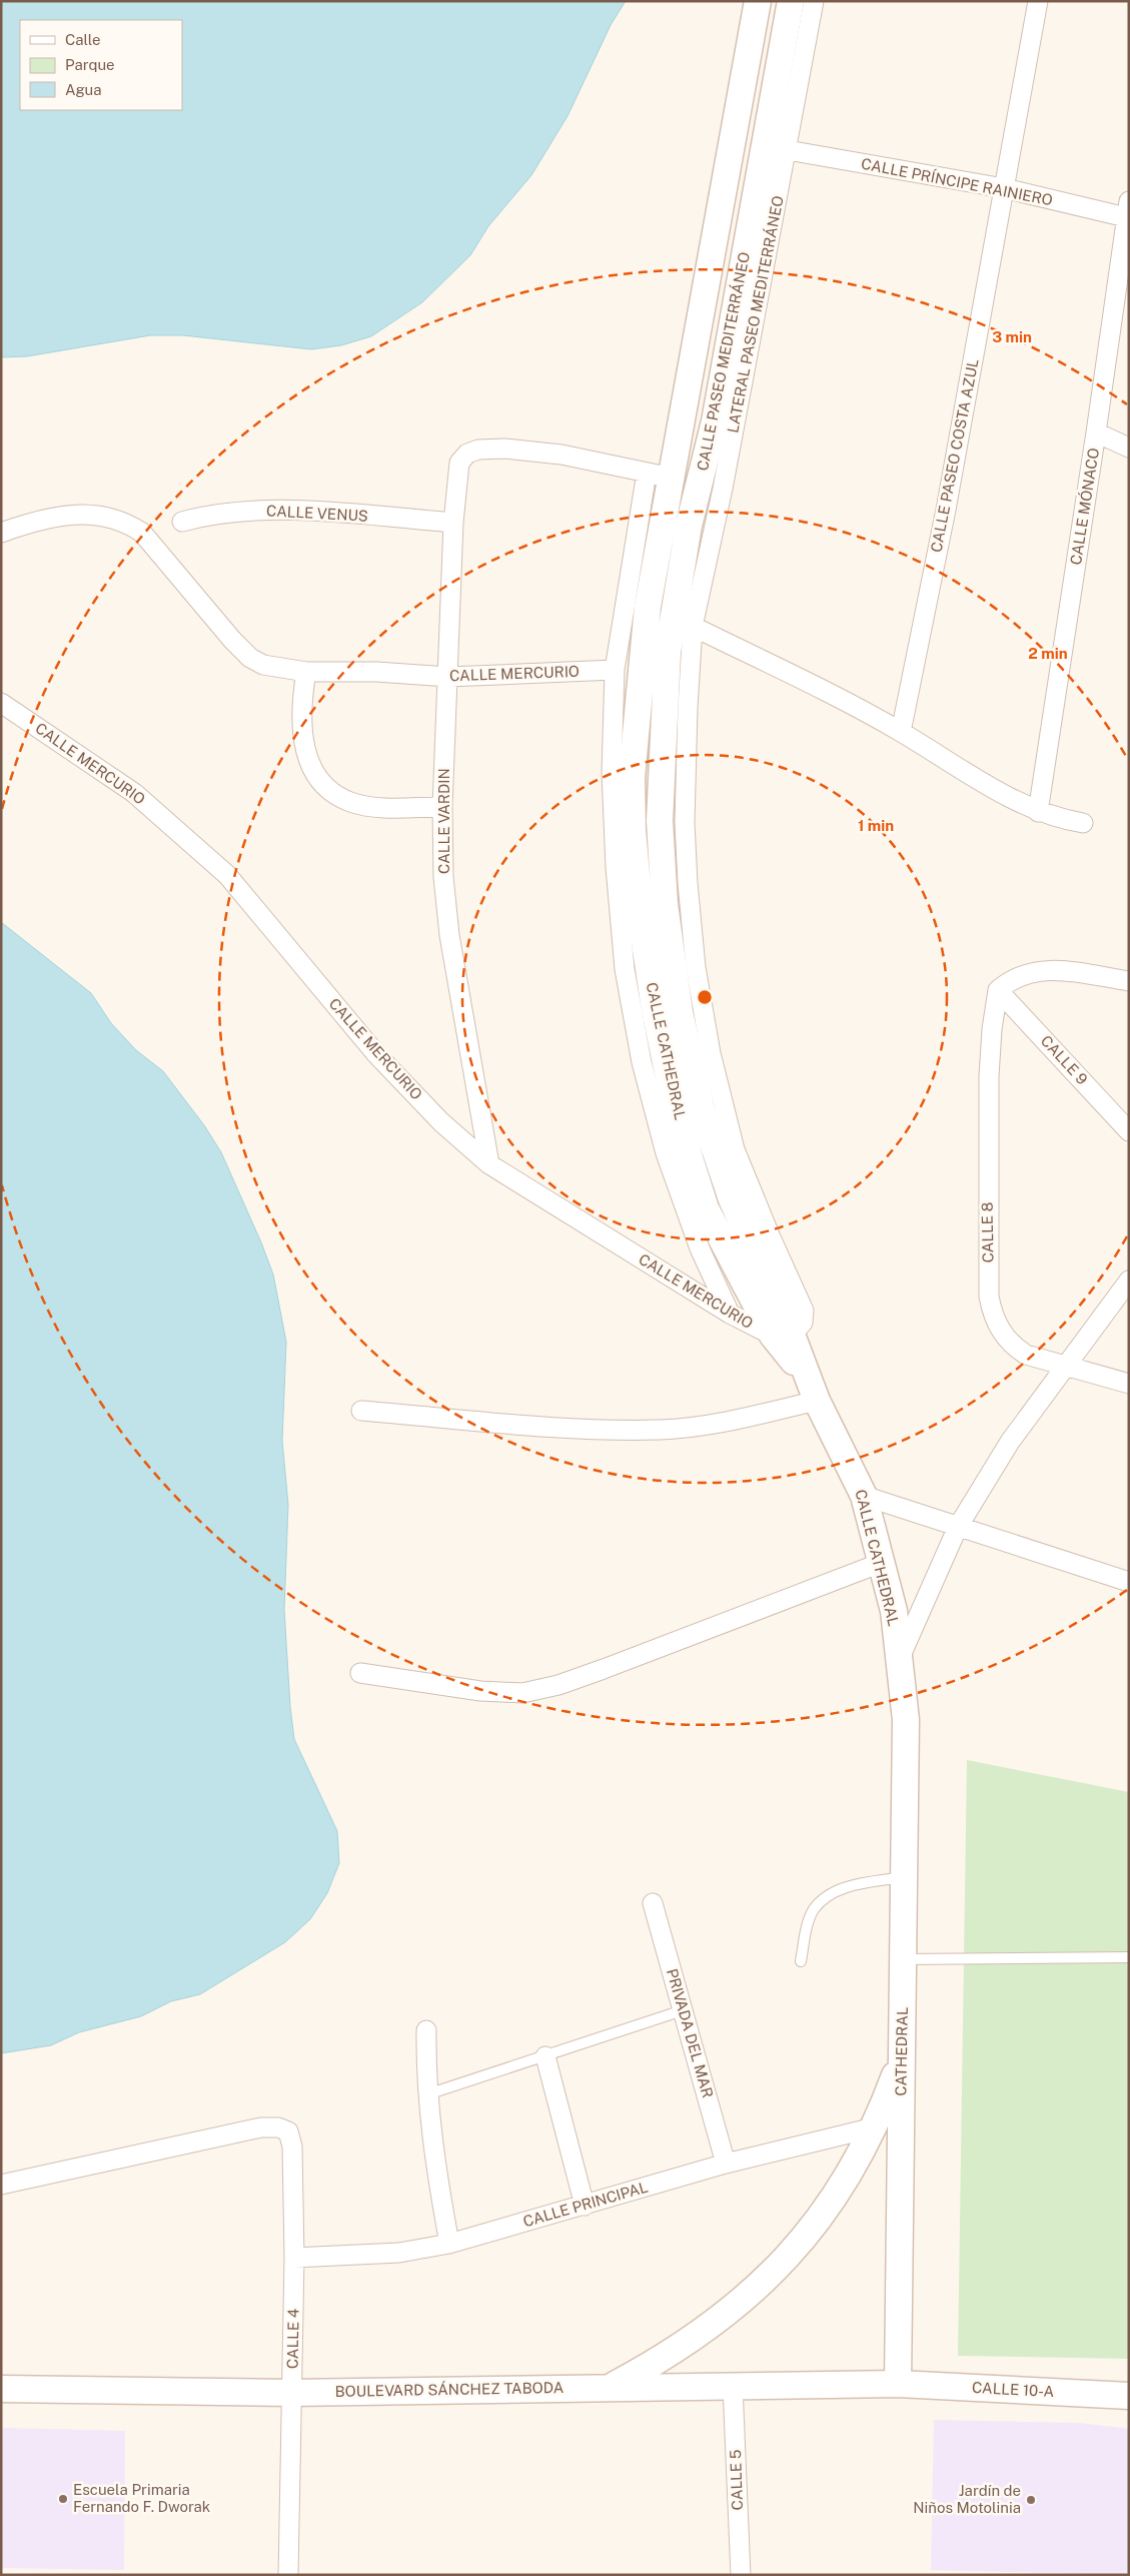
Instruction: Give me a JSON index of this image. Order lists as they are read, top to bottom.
{
  "streets": {
    "street": [
      "CALLE PRÍNCIPE RAINIERO",
      "LATERAL PASEO MEDITERRÁNEO",
      "CALLE PASEO MEDITERRÁNEO",
      "CALLE PASEO COSTA AZUL",
      "CALLE MÓNACO",
      "CALLE VENUS",
      "CALLE MERCURIO",
      "CALLE VARDIN",
      "CALLE CATHEDRAL",
      "CALLE 9",
      "CALLE 8",
      "PRIVADA DEL MAR",
      "CATHEDRAL",
      "CALLE PRINCIPAL",
      "CALLE 4",
      "BOULEVARD SÁNCHEZ TABODA",
      "CALLE 10-A",
      "CALLE 5"
    ]
  },
  "crossings": [
    ["CALLE PRÍNCIPE RAINIERO", "LATERAL PASEO MEDITERRÁNEO"],
    ["CALLE PRÍNCIPE RAINIERO", "CALLE PASEO COSTA AZUL"],
    ["CALLE PRÍNCIPE RAINIERO", "CALLE MÓNACO"],
    ["LATERAL PASEO MEDITERRÁNEO", "CALLE PASEO MEDITERRÁNEO"],
    ["LATERAL PASEO MEDITERRÁNEO", "CALLE MERCURIO"],
    ["LATERAL PASEO MEDITERRÁNEO", "CALLE CATHEDRAL"],
    ["CALLE PASEO MEDITERRÁNEO", "CALLE CATHEDRAL"],
    ["CALLE VENUS", "CALLE VARDIN"],
    ["CALLE MERCURIO", "CALLE VARDIN"],
    ["CALLE MERCURIO", "CALLE CATHEDRAL"],
    ["CALLE CATHEDRAL", "CATHEDRAL"],
    ["CALLE 9", "CALLE 8"],
    ["PRIVADA DEL MAR", "CALLE PRINCIPAL"],
    ["CATHEDRAL", "BOULEVARD SÁNCHEZ TABODA"],
    ["CATHEDRAL", "CALLE 10-A"],
    ["CALLE PRINCIPAL", "CALLE 4"],
    ["CALLE 4", "BOULEVARD SÁNCHEZ TABODA"],
    ["BOULEVARD SÁNCHEZ TABODA", "CALLE 10-A"],
    ["BOULEVARD SÁNCHEZ TABODA", "CALLE 5"]
  ],
  "places": ["Escuela Primaria Fernando F. Dworak", "Jardín de Niños Motolinia"],
  "legend": ["Calle", "Parque", "Agua"],
  "rings": ["3 min", "2 min", "1 min"]
}
